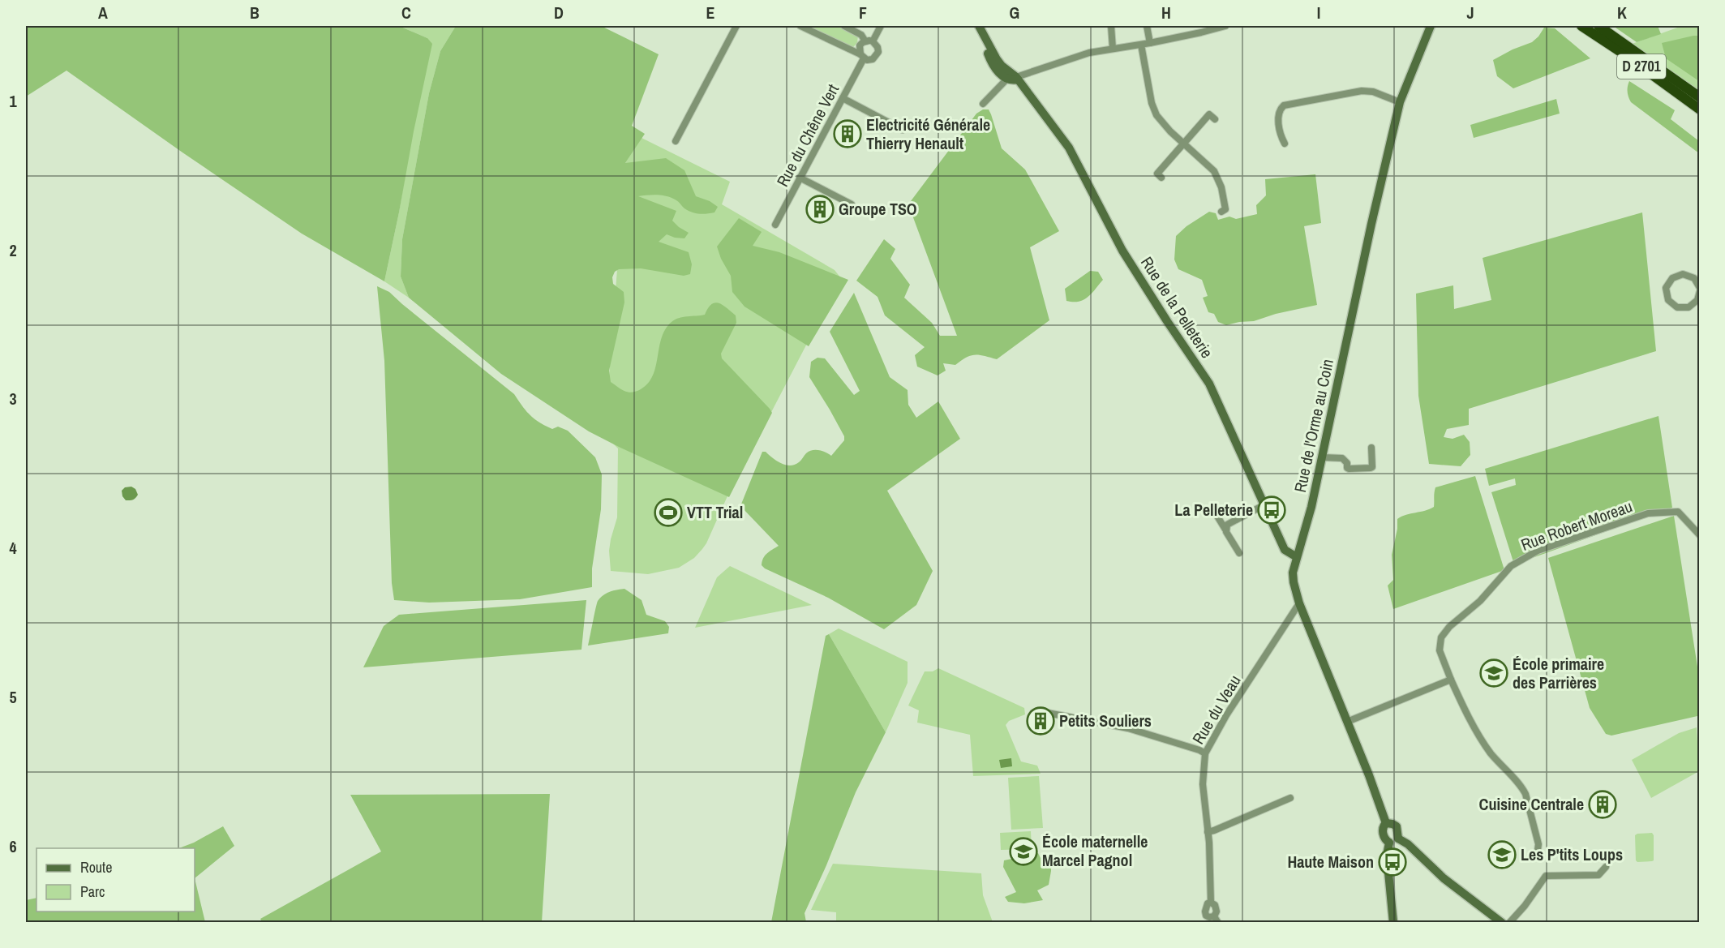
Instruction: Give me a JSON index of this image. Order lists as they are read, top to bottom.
{
  "streets": {
    "highway": ["D 2701"],
    "main road": ["Rue de la Pelleterie", "Rue de l'Orme au Coin"],
    "street": ["Rue du Chêne Vert", "Rue Robert Moreau", "Rue du Veau"]
  },
  "crossings": [
    ["Rue de la Pelleterie", "Rue de l'Orme au Coin"],
    ["Rue de l'Orme au Coin", "Rue du Veau"]
  ],
  "places": {
    "building": [
      "Electricité Générale Thierry Henault",
      "Groupe TSO",
      "Petits Souliers",
      "Cuisine Centrale"
    ],
    "bus stop": ["La Pelleterie", "Haute Maison"],
    "sports": ["VTT Trial"],
    "school or university": ["École primaire des Parrières", "École maternelle Marcel Pagnol", "Les P'tits Loups"]
  },
  "legend": ["Route", "Parc"],
  "grid": {
    "columns": [
      "A",
      "B",
      "C",
      "D",
      "E",
      "F",
      "G",
      "H",
      "I",
      "J",
      "K"
    ],
    "rows": [
      "1",
      "2",
      "3",
      "4",
      "5",
      "6"
    ]
  }
}
